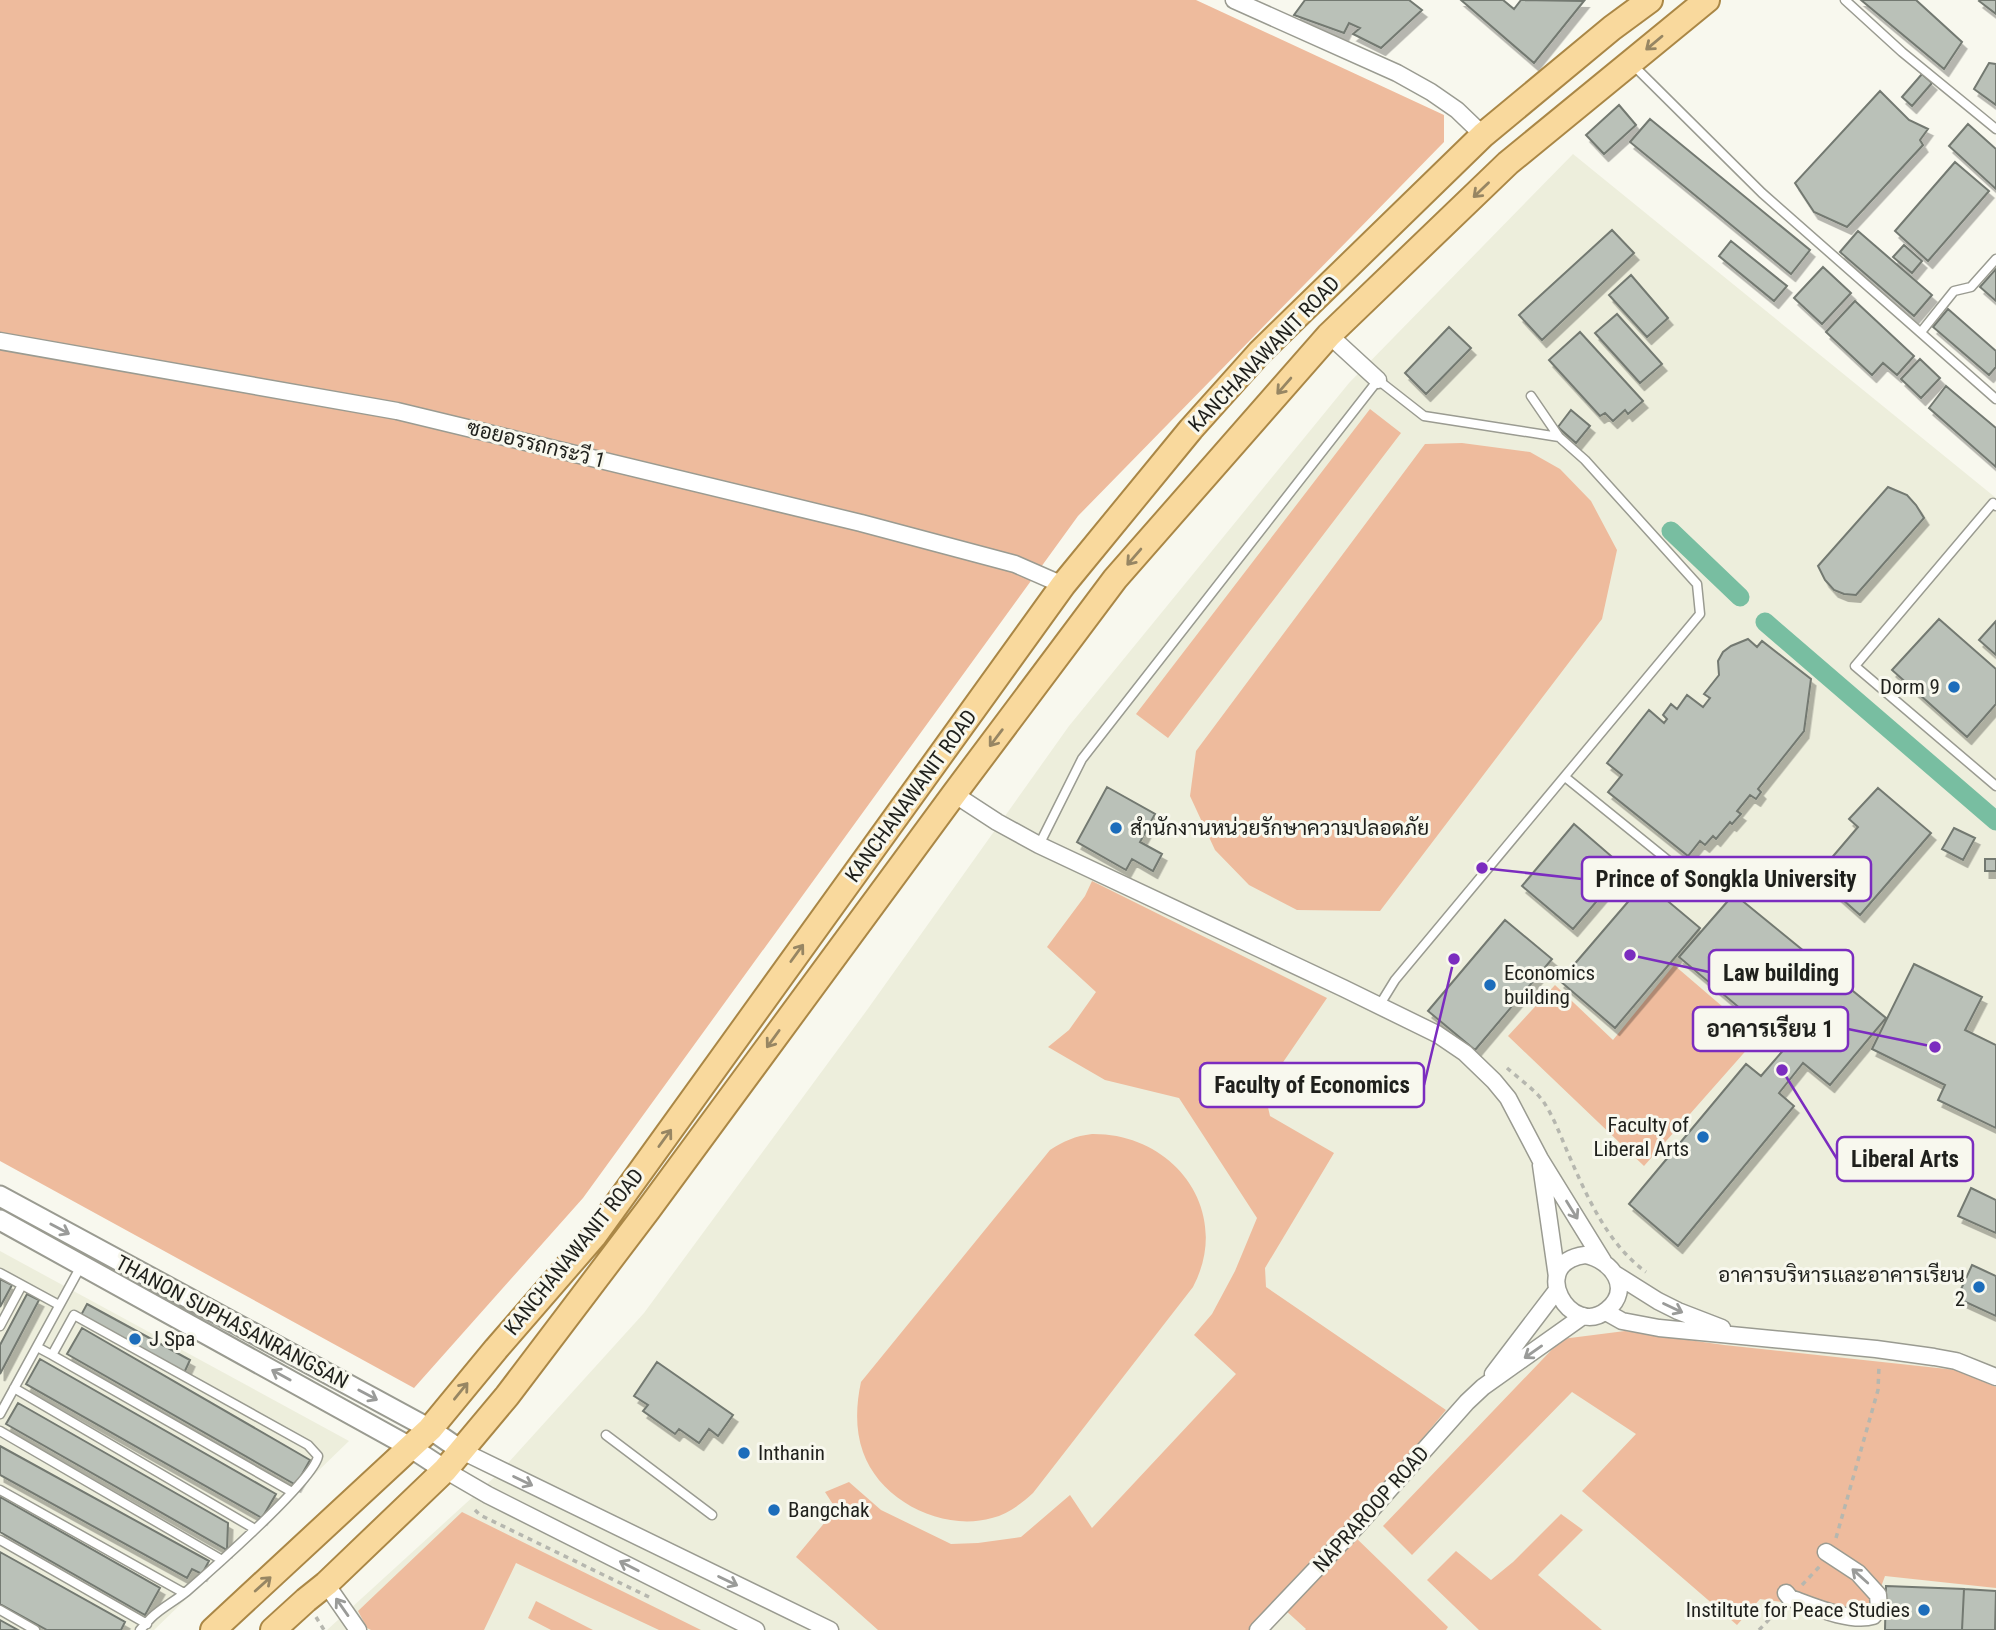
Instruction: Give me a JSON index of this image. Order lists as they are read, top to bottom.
{
  "streets": {
    "main road": ["KANCHANAWANIT ROAD"],
    "street": ["ซอยอรรถกระวี 1", "THANON SUPHASANRANGSAN", "NAPRAROOP ROAD"]
  },
  "crossings": [
    ["KANCHANAWANIT ROAD", "ซอยอรรถกระวี 1"],
    ["KANCHANAWANIT ROAD", "THANON SUPHASANRANGSAN"]
  ],
  "places": [
    "Dorm 9",
    "สำนักงานหน่วยรักษาความปลอดภัย",
    "Prince of Songkla University",
    "Law building",
    "Faculty of Economics",
    "Economics building",
    "อาคารเรียน 1",
    "Liberal Arts",
    "Faculty of Liberal Arts",
    "อาคารบริหารเเละอาคารเรียน 2",
    "J Spa",
    "Inthanin",
    "Bangchak",
    "Instiltute for Peace Studies"
  ]
}
